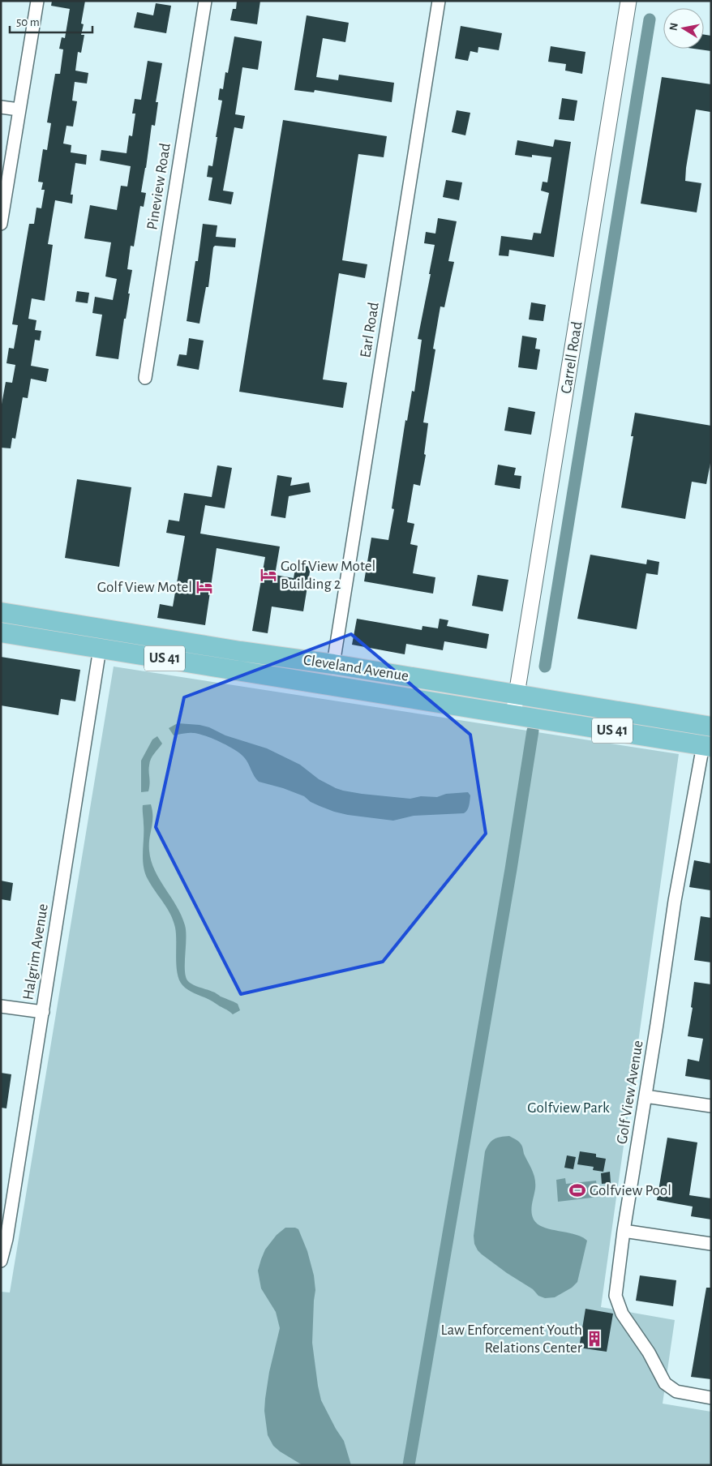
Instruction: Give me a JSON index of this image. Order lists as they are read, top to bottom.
{
  "streets": {
    "main road": ["US 41", "Cleveland Avenue"],
    "street": [
      "Pineview Road",
      "Earl Road",
      "Carrell Road",
      "Halgrim Avenue",
      "Golf View Avenue"
    ]
  },
  "crossings": [
    ["Earl Road", "Cleveland Avenue"],
    ["Carrell Road", "Cleveland Avenue"],
    ["Cleveland Avenue", "Halgrim Avenue"],
    ["Cleveland Avenue", "Golf View Avenue"]
  ],
  "parks": ["Golfview Park"],
  "places": {
    "hotel": ["Golf View Motel Building 2", "Golf View Motel"],
    "sports": ["Golfview Pool"],
    "building": ["Law Enforcement Youth Relations Center"]
  },
  "scale_bar": "50 m",
  "north": "left"
}
